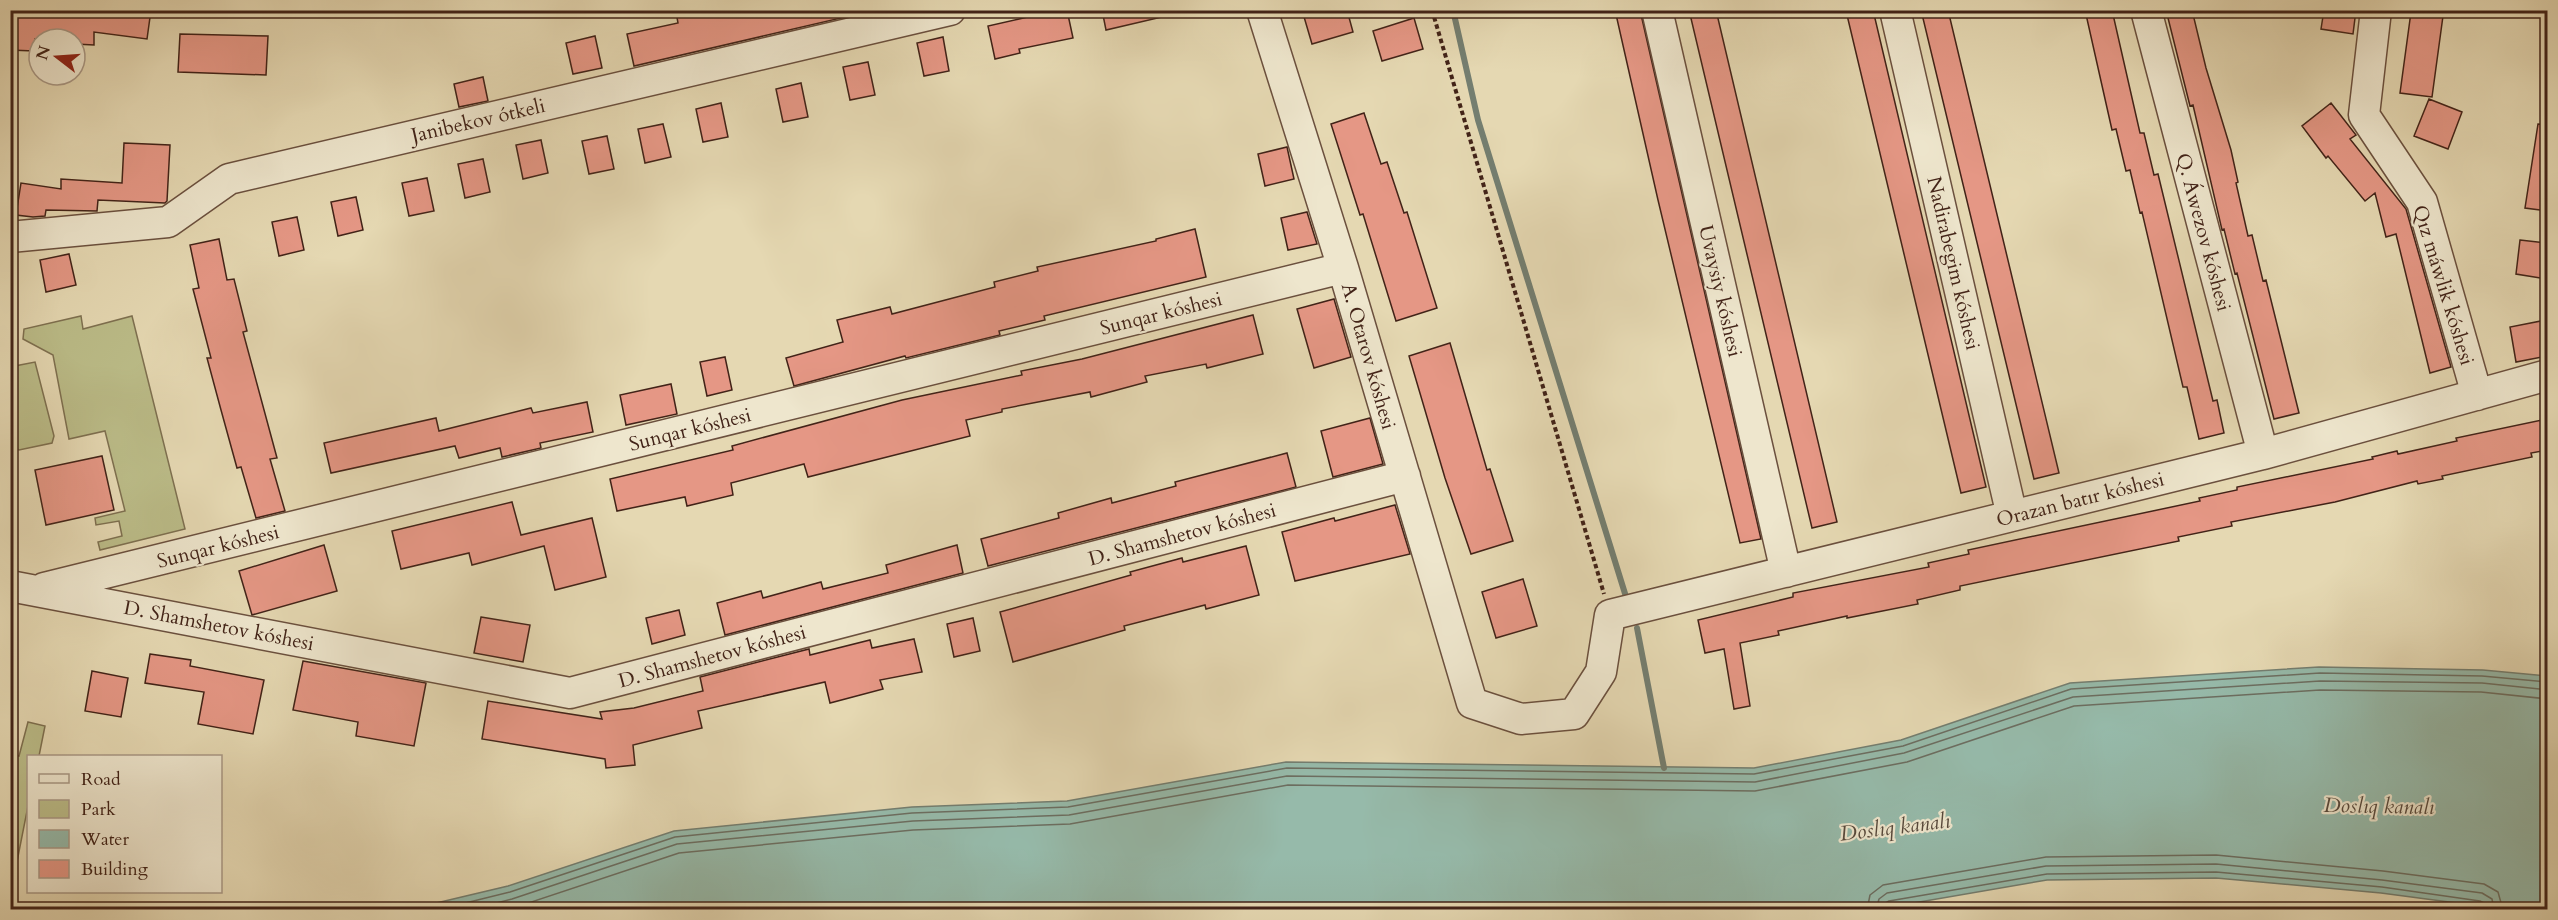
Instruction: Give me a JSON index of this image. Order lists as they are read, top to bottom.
{
  "streets": {
    "street": [
      "Janibekov ótkeli",
      "Q. Áwezov kóshesi",
      "Nadirabegim kóshesi",
      "Qız máwlik kóshesi",
      "Uvaysiy kóshesi",
      "Sunqar kóshesi",
      "A. Otarov kóshesi",
      "Orazan batır kóshesi",
      "D. Shamshetov kóshesi"
    ]
  },
  "crossings": [
    ["Q. Áwezov kóshesi", "Orazan batır kóshesi"],
    ["Nadirabegim kóshesi", "Orazan batır kóshesi"],
    ["Qız máwlik kóshesi", "Orazan batır kóshesi"],
    ["Uvaysiy kóshesi", "Orazan batır kóshesi"],
    ["Sunqar kóshesi", "A. Otarov kóshesi"],
    ["Sunqar kóshesi", "D. Shamshetov kóshesi"],
    ["A. Otarov kóshesi", "Orazan batır kóshesi"],
    ["A. Otarov kóshesi", "D. Shamshetov kóshesi"]
  ],
  "water": ["Doslıq kanalı"],
  "legend": [
    "Road",
    "Park",
    "Water",
    "Building"
  ],
  "north": "left"
}
